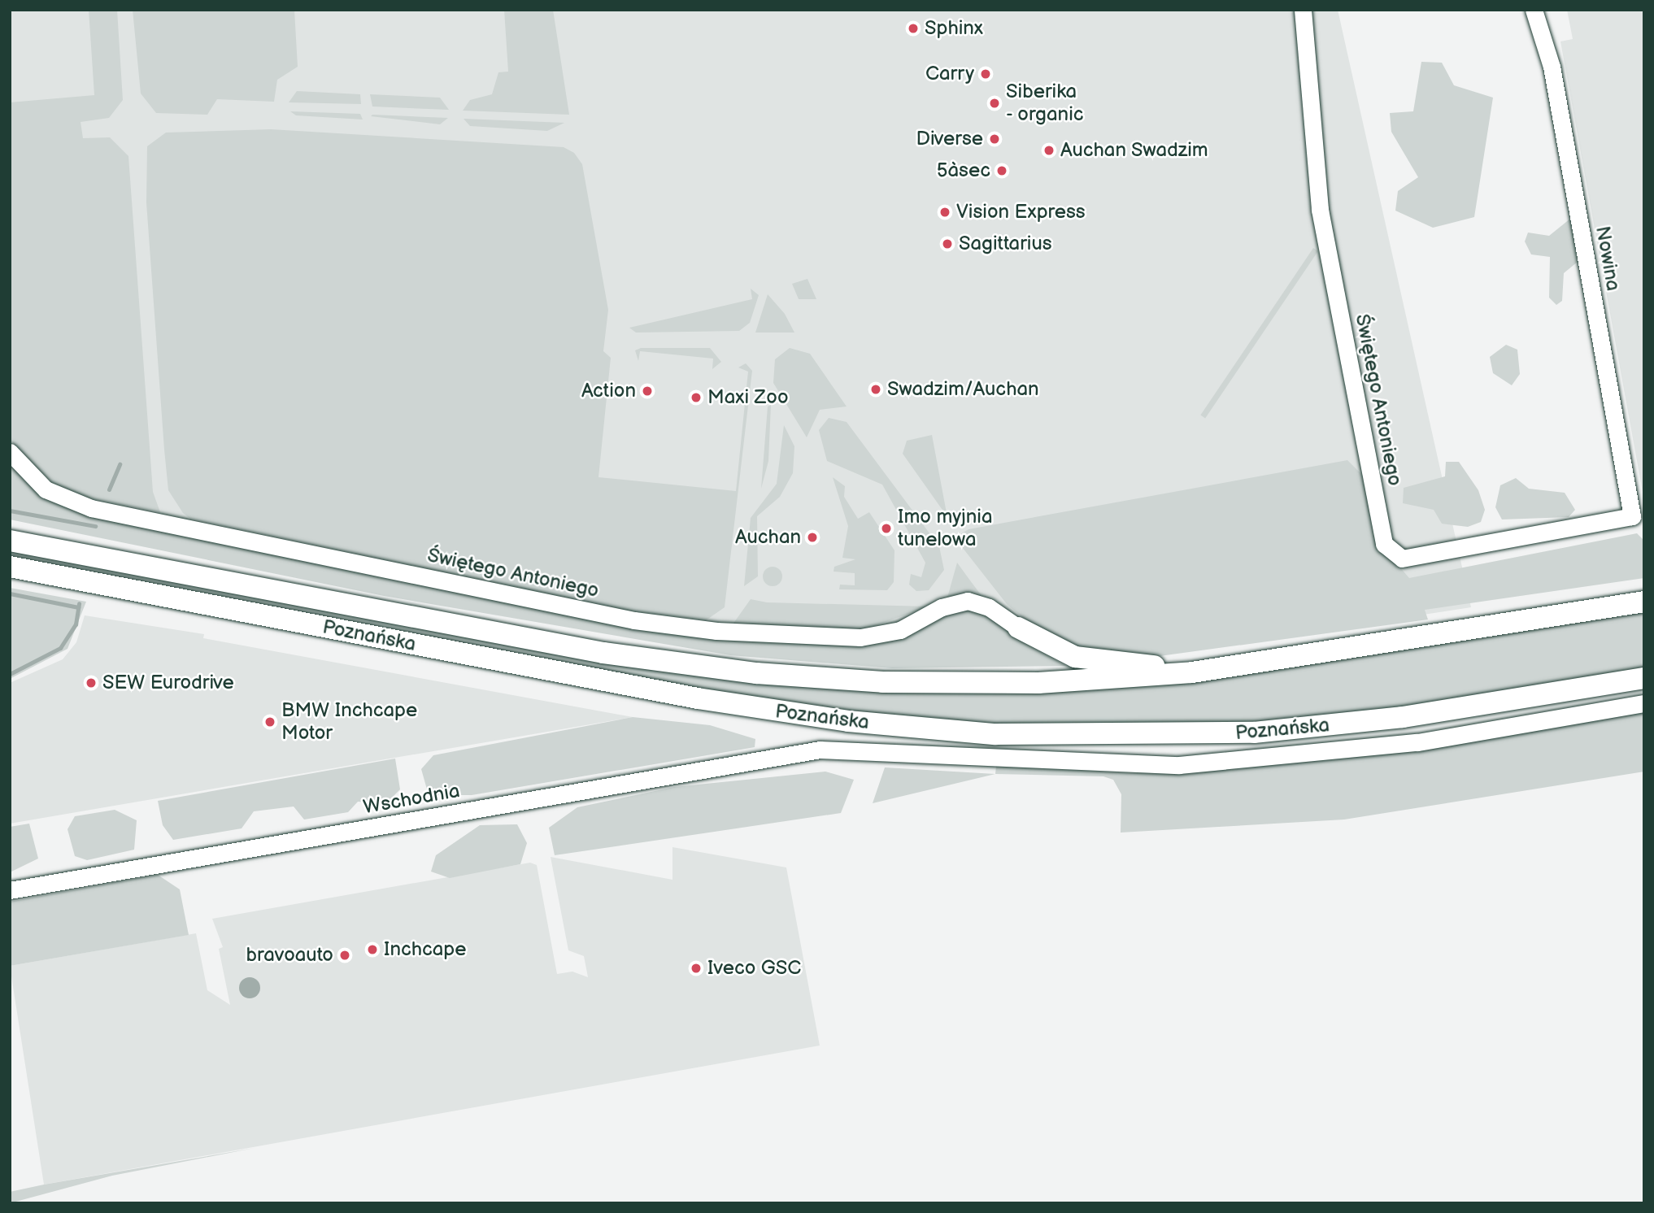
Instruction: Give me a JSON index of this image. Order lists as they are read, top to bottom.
{
  "streets": {
    "main road": ["Poznańska"],
    "street": ["Nowina", "Świętego Antoniego", "Wschodnia"]
  },
  "crossings": [
    ["Nowina", "Świętego Antoniego"]
  ],
  "places": [
    "Sphinx",
    "Carry",
    "Siberika - organic",
    "Diverse",
    "Auchan Swadzim",
    "5àsec",
    "Vision Express",
    "Sagittarius",
    "Swadzim/Auchan",
    "Action",
    "Maxi Zoo",
    "Imo myjnia tunelowa",
    "Auchan",
    "SEW Eurodrive",
    "BMW Inchcape Motor",
    "Inchcape",
    "bravoauto",
    "Iveco GSC"
  ]
}
